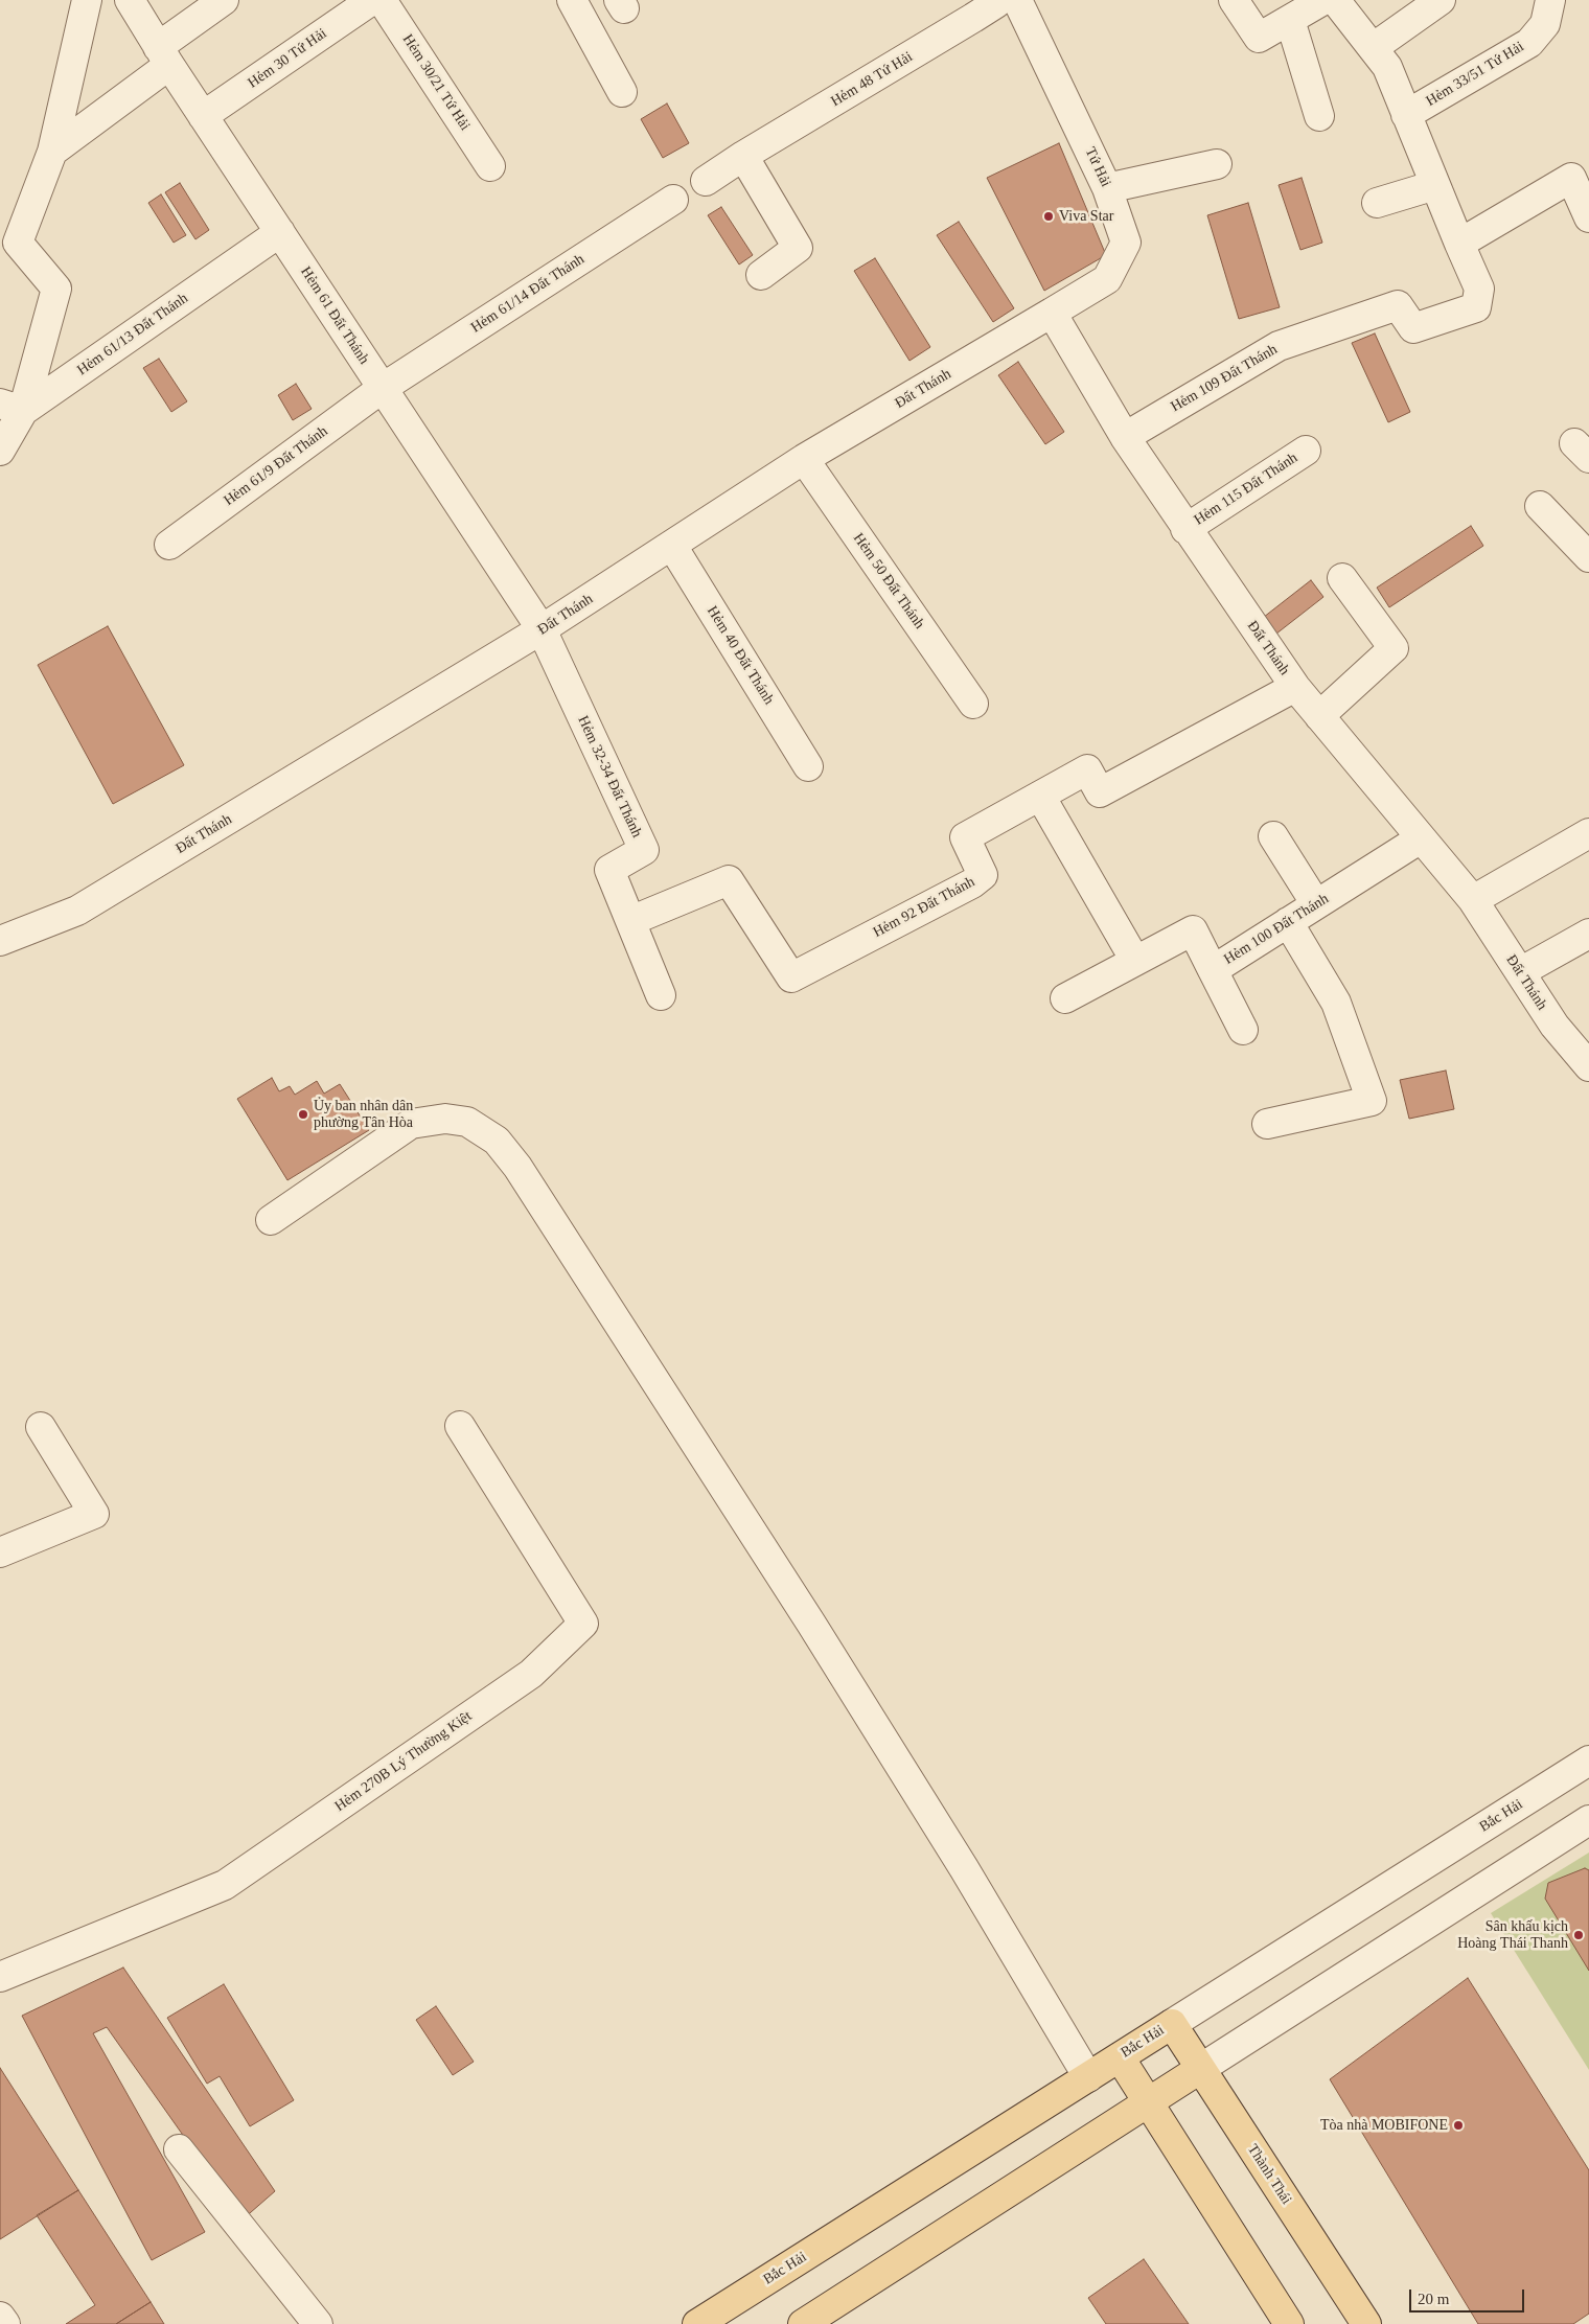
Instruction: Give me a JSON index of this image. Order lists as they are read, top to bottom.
{
  "streets": {
    "main road": ["Bắc Hải", "Thành Thái"],
    "street": [
      "Hẻm 30 Tứ Hải",
      "Hẻm 33/51 Tứ Hải",
      "Hẻm 48 Tứ Hải",
      "Hẻm 30/21 Tứ Hải",
      "Tứ Hải",
      "Hẻm 61/14 Đất Thánh",
      "Hẻm 61 Đất Thánh",
      "Hẻm 61/13 Đất Thánh",
      "Hẻm 109 Đất Thánh",
      "Đất Thánh",
      "Hẻm 61/9 Đất Thánh",
      "Hẻm 115 Đất Thánh",
      "Hẻm 50 Đất Thánh",
      "Hẻm 40 Đất Thánh",
      "Hẻm 32-34 Đất Thánh",
      "Hẻm 92 Đất Thánh",
      "Hẻm 100 Đất Thánh",
      "Hẻm 270B Lý Thường Kiệt"
    ]
  },
  "crossings": [
    ["Hẻm 30 Tứ Hải", "Hẻm 61 Đất Thánh"],
    ["Tứ Hải", "Đất Thánh"],
    ["Hẻm 61/14 Đất Thánh", "Hẻm 61 Đất Thánh"],
    ["Hẻm 61/14 Đất Thánh", "Hẻm 61/9 Đất Thánh"],
    ["Hẻm 61 Đất Thánh", "Hẻm 61/13 Đất Thánh"],
    ["Hẻm 61 Đất Thánh", "Đất Thánh"],
    ["Hẻm 61 Đất Thánh", "Hẻm 61/9 Đất Thánh"],
    ["Hẻm 61 Đất Thánh", "Hẻm 32-34 Đất Thánh"],
    ["Hẻm 109 Đất Thánh", "Đất Thánh"],
    ["Đất Thánh", "Hẻm 115 Đất Thánh"],
    ["Đất Thánh", "Hẻm 50 Đất Thánh"],
    ["Đất Thánh", "Hẻm 40 Đất Thánh"],
    ["Đất Thánh", "Hẻm 32-34 Đất Thánh"],
    ["Đất Thánh", "Hẻm 92 Đất Thánh"],
    ["Đất Thánh", "Hẻm 100 Đất Thánh"],
    ["Hẻm 32-34 Đất Thánh", "Hẻm 92 Đất Thánh"],
    ["Bắc Hải", "Thành Thái"]
  ],
  "places": [
    "Viva Star",
    "Ủy ban nhân dân phường Tân Hòa",
    "Sân khấu kịch Hoàng Thái Thanh",
    "Tòa nhà MOBIFONE"
  ],
  "scale_bar": "20 m"
}
